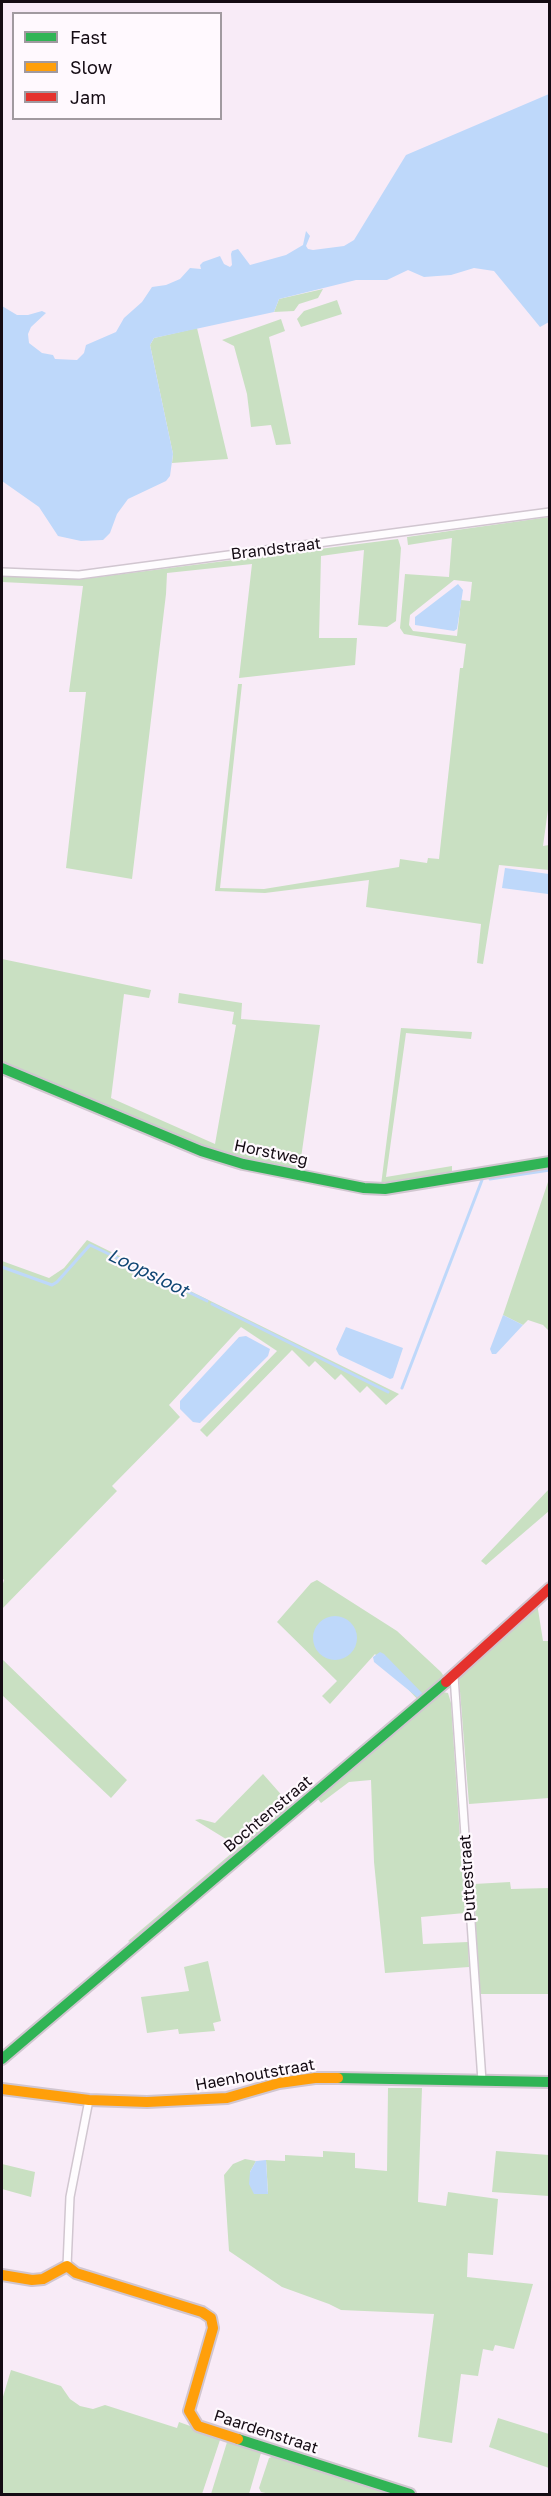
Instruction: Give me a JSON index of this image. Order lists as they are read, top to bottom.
{
  "streets": {
    "street": [
      "Brandstraat",
      "Horstweg",
      "Bochtenstraat",
      "Puttestraat",
      "Haenhoutstraat",
      "Paardenstraat"
    ]
  },
  "crossings": [
    ["Bochtenstraat", "Puttestraat"],
    ["Puttestraat", "Haenhoutstraat"]
  ],
  "water": ["Loopsloot"],
  "legend": ["Fast", "Slow", "Jam"]
}
